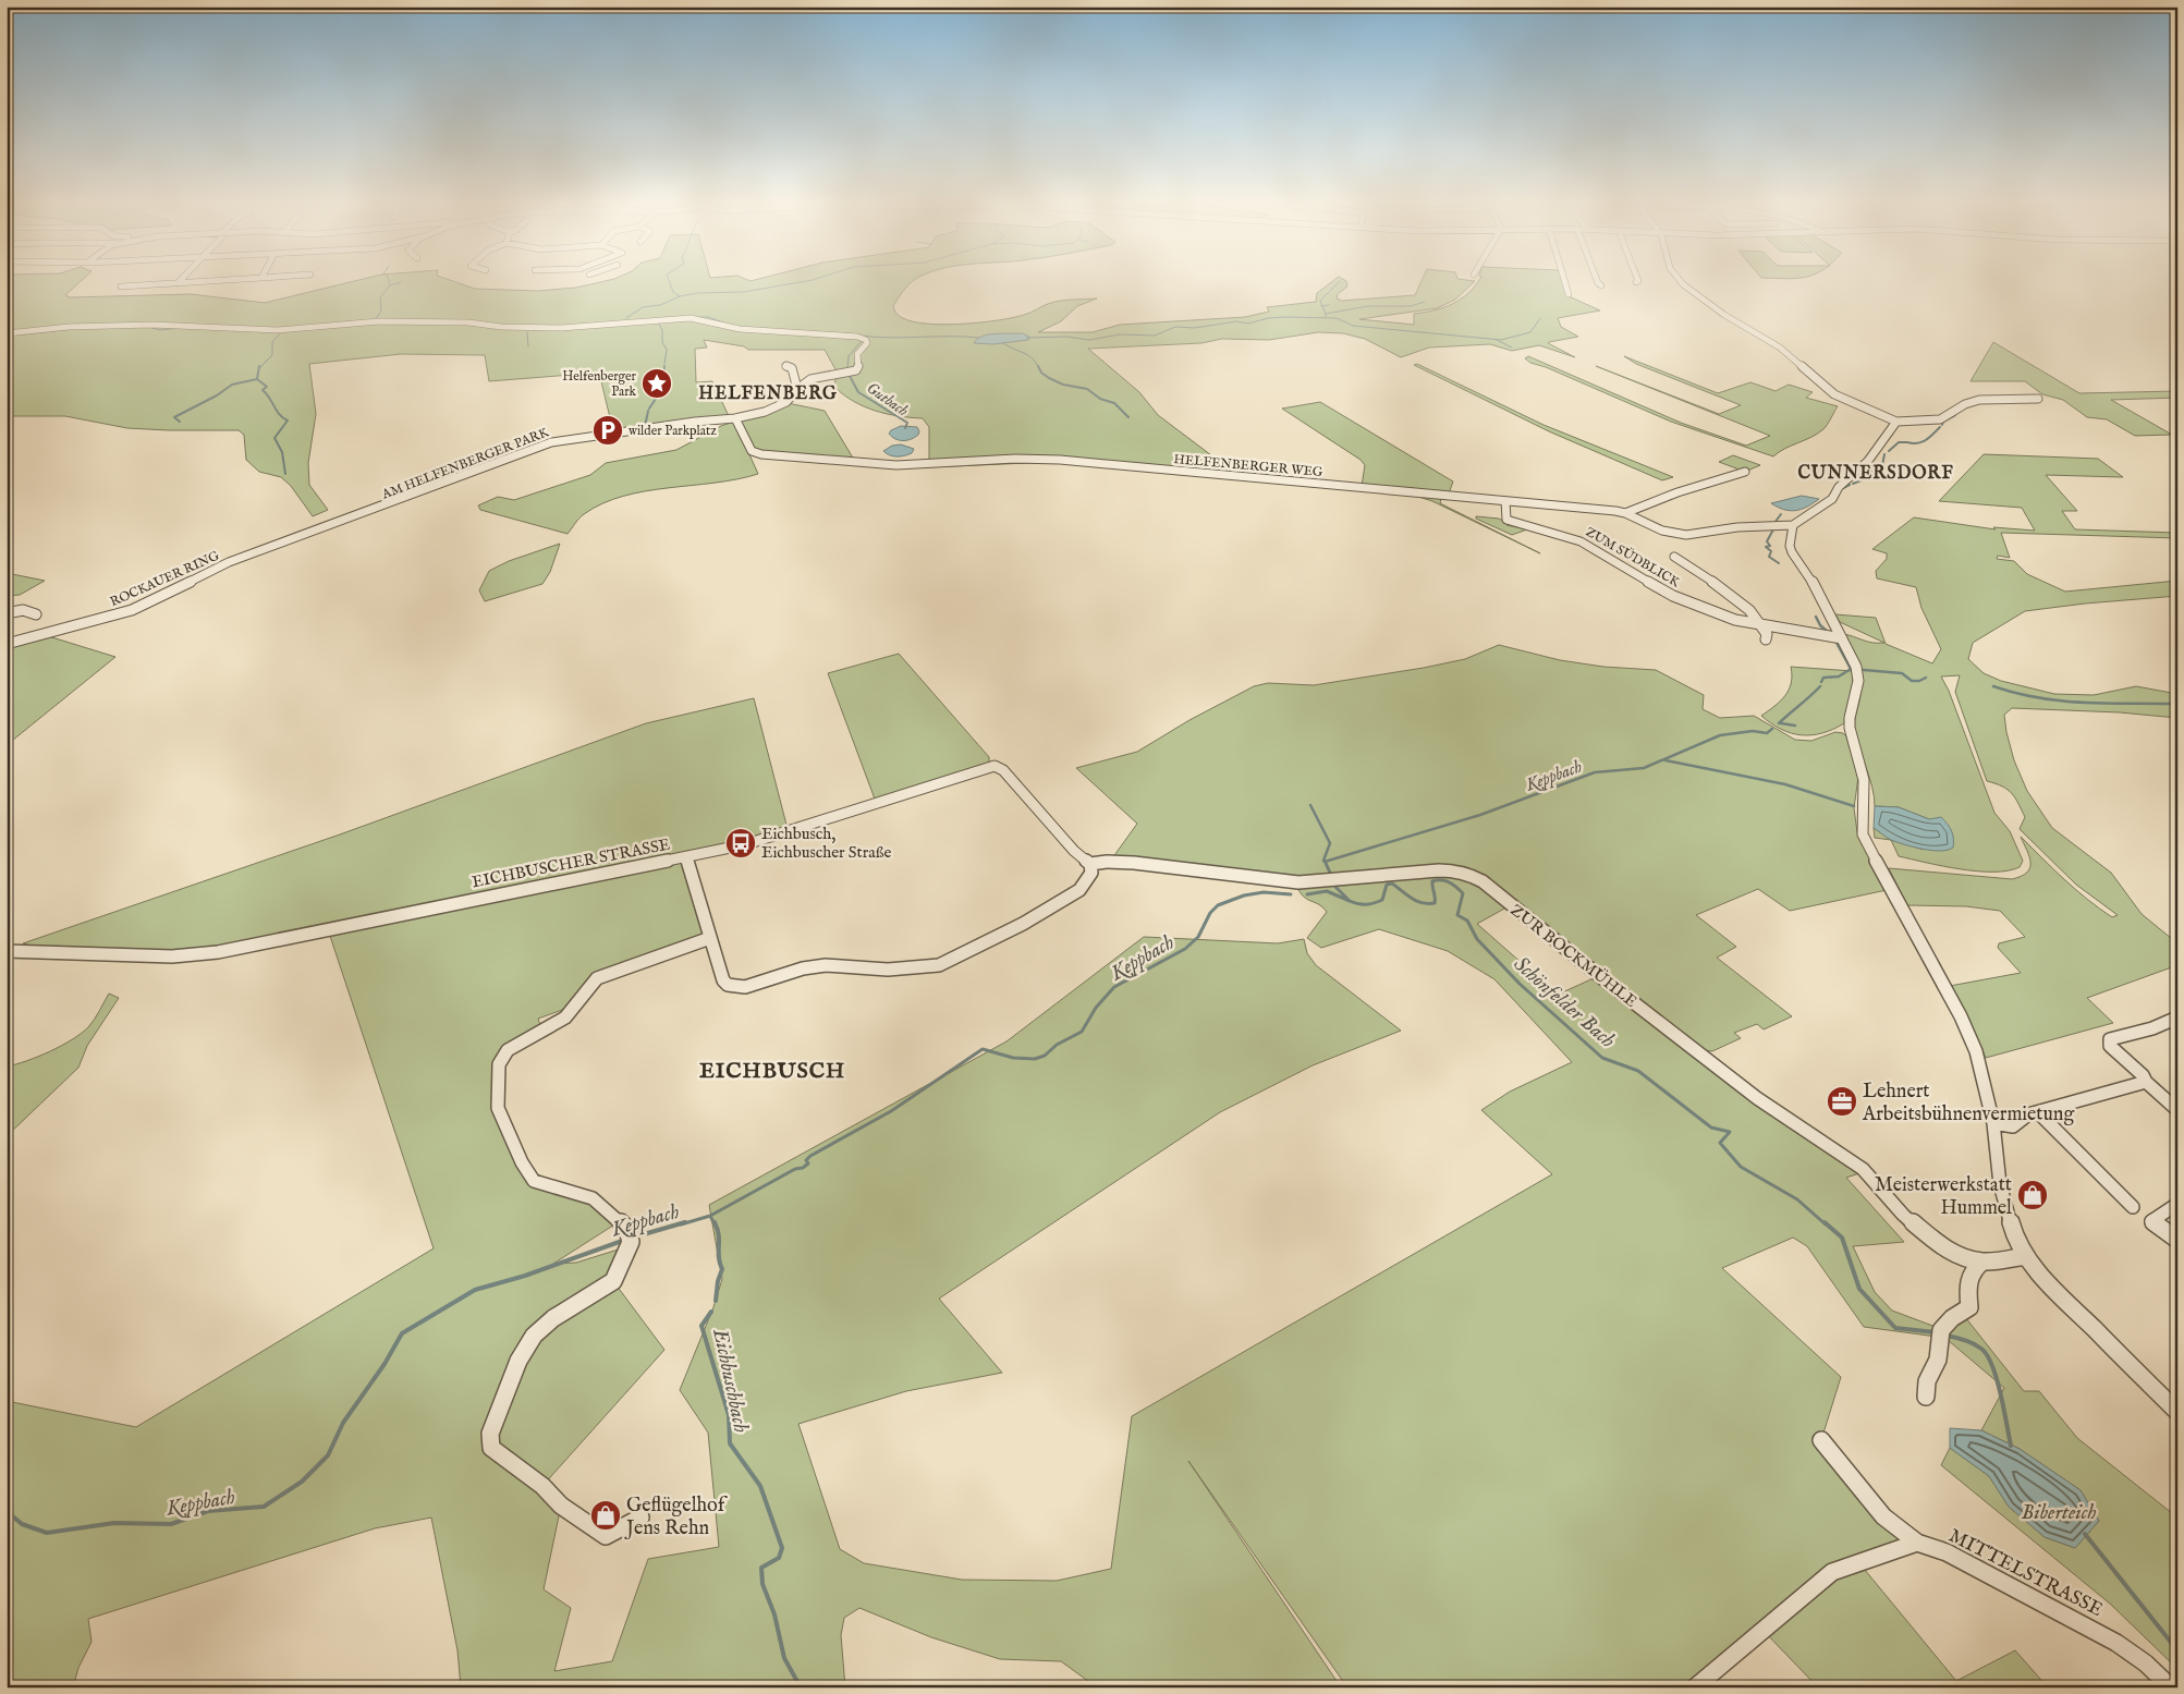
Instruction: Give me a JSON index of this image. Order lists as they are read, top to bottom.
{
  "streets": {
    "street": [
      "AM HELFENBERGER PARK",
      "HELFENBERGER WEG",
      "ZUM SÜDBLICK",
      "ROCKAUER RING",
      "EICHBUSCHER STRASSE",
      "ZUR BOCKMÜHLE",
      "MITTELSTRASSE"
    ]
  },
  "crossings": [
    ["AM HELFENBERGER PARK", "HELFENBERGER WEG"],
    ["AM HELFENBERGER PARK", "ROCKAUER RING"],
    ["HELFENBERGER WEG", "ZUM SÜDBLICK"],
    ["EICHBUSCHER STRASSE", "ZUR BOCKMÜHLE"]
  ],
  "districts": ["HELFENBERG", "CUNNERSDORF", "EICHBUSCH"],
  "water": [
    "Gutbach",
    "Keppbach",
    "Schönfelder Bach",
    "Eichbuschbach",
    "Biberteich"
  ],
  "places": {
    "place": ["Helfenberger Park"],
    "parking": ["wilder Parkplatz"],
    "bus stop": ["Eichbusch, Eichbuscher Straße"],
    "office": ["Lehnert Arbeitsbühnenvermietung"],
    "shop": ["Meisterwerkstatt Hummel", "Geflügelhof Jens Rehn"]
  }
}
